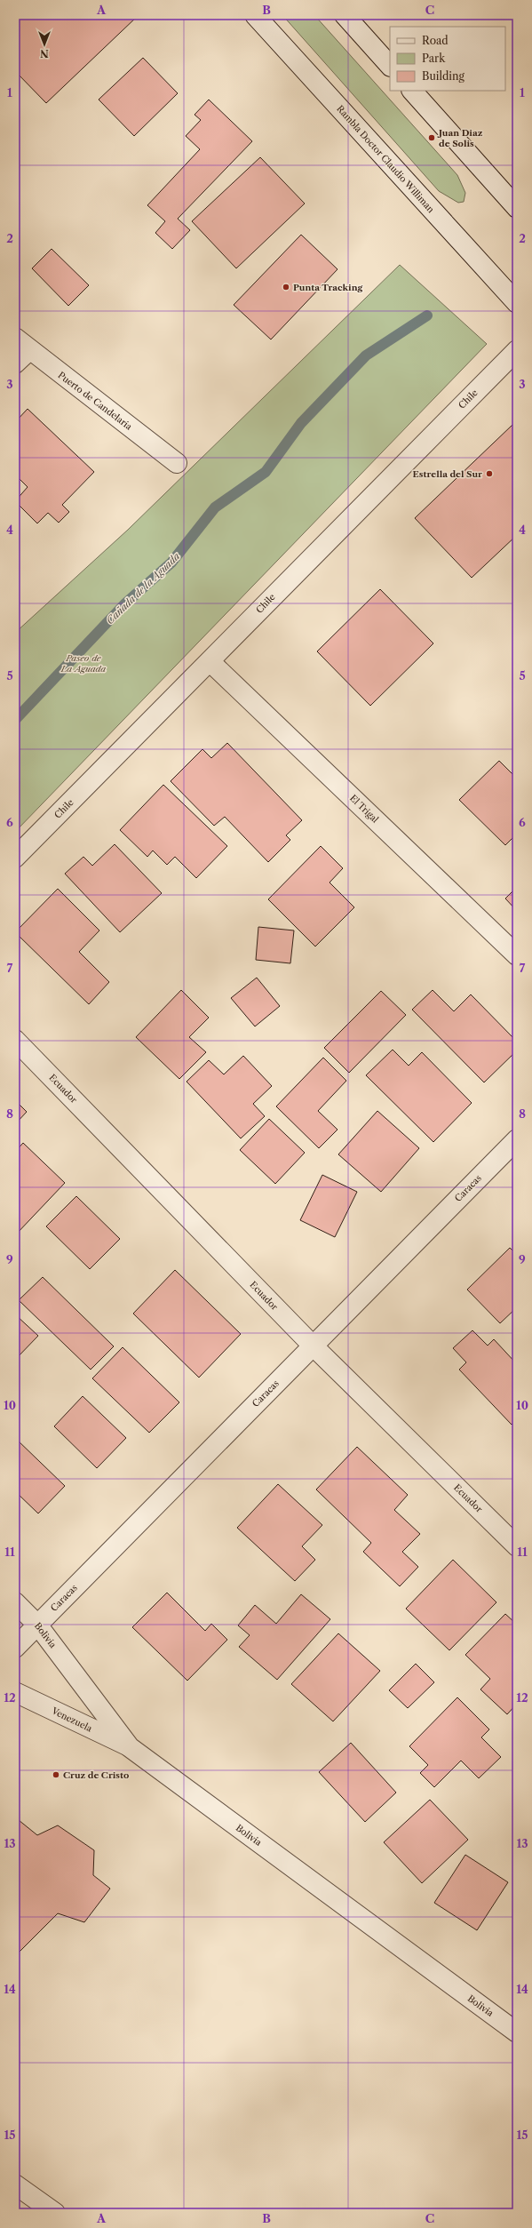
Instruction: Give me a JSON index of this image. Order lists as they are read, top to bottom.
{
  "streets": {
    "street": [
      "Rambla Doctor Claudio Williman",
      "Chile",
      "Puerto de Candelaria",
      "El Trigal",
      "Ecuador",
      "Caracas",
      "Bolivia",
      "Venezuela"
    ]
  },
  "crossings": [
    ["Chile", "El Trigal"],
    ["Ecuador", "Caracas"],
    ["Caracas", "Bolivia"],
    ["Bolivia", "Venezuela"]
  ],
  "water": ["Cañada de la Aguada"],
  "parks": ["Paseo de La Aguada"],
  "places": [
    "Juan Diaz de Solis",
    "Punta Tracking",
    "Estrella del Sur",
    "Cruz de Cristo"
  ],
  "legend": ["Road", "Park", "Building"],
  "north": "bottom",
  "grid": {
    "columns": ["A", "B", "C"],
    "rows": [
      "1",
      "2",
      "3",
      "4",
      "5",
      "6",
      "7",
      "8",
      "9",
      "10",
      "11",
      "12",
      "13",
      "14",
      "15"
    ]
  }
}
